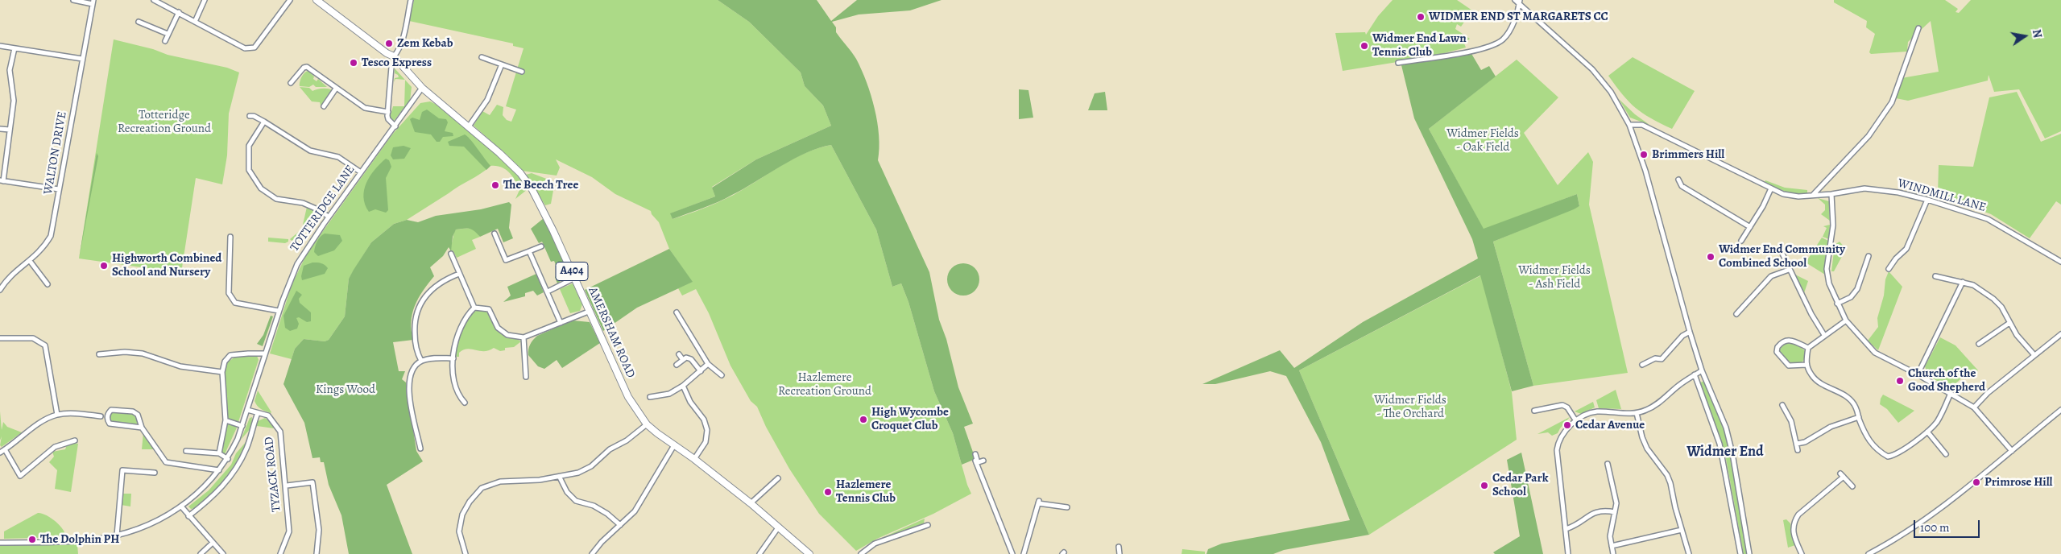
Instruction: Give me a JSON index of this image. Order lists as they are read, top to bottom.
{
  "streets": {
    "main road": ["A404", "AMERSHAM ROAD"],
    "street": [
      "WALTON DRIVE",
      "WINDMILL LANE",
      "TOTTERIDGE LANE",
      "TYZACK ROAD"
    ]
  },
  "crossings": [
    ["TOTTERIDGE LANE", "AMERSHAM ROAD"],
    ["TOTTERIDGE LANE", "TYZACK ROAD"]
  ],
  "districts": ["Widmer End"],
  "parks": [
    "Totteridge Recreation Ground",
    "Widmer Fields - Oak Field",
    "Widmer Fields - Ash Field",
    "Hazlemere Recreation Ground",
    "Kings Wood",
    "Widmer Fields - The Orchard"
  ],
  "places": [
    "WIDMER END ST MARGARETS CC",
    "Zem Kebab",
    "Widmer End Lawn Tennis Club",
    "Tesco Express",
    "Brimmers Hill",
    "The Beech Tree",
    "Widmer End Community Combined School",
    "Highworth Combined School and Nursery",
    "Church of the Good Shepherd",
    "High Wycombe Croquet Club",
    "Cedar Avenue",
    "Primrose Hill",
    "Cedar Park School",
    "Hazlemere Tennis Club",
    "The Dolphin PH"
  ],
  "scale_bar": "100 m",
  "north": "right"
}
